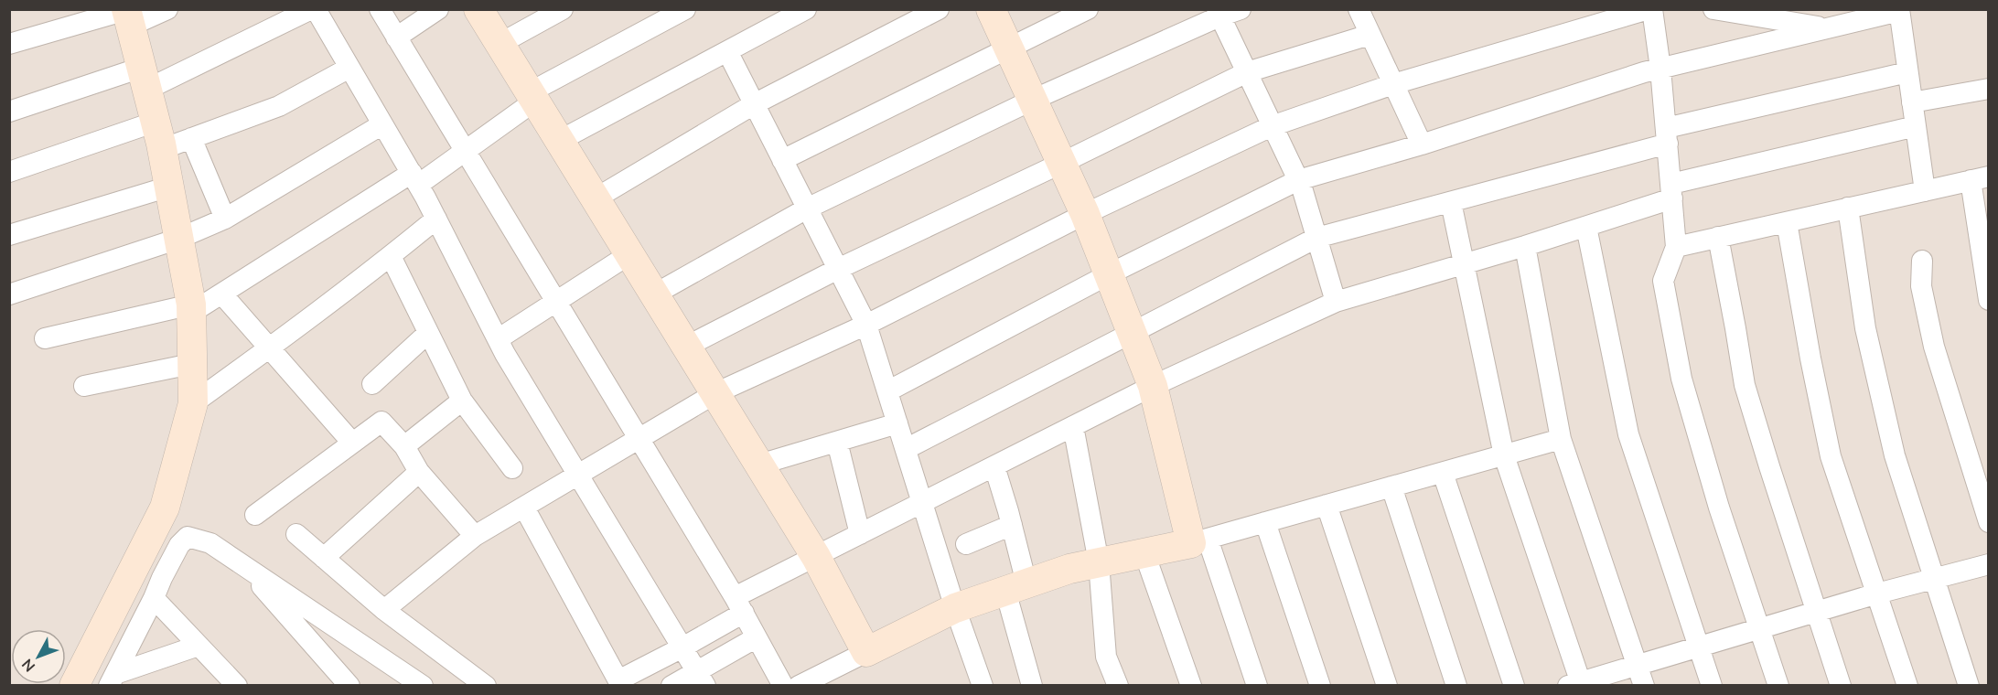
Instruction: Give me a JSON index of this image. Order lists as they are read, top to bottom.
{
  "north": "bottom left"
}
